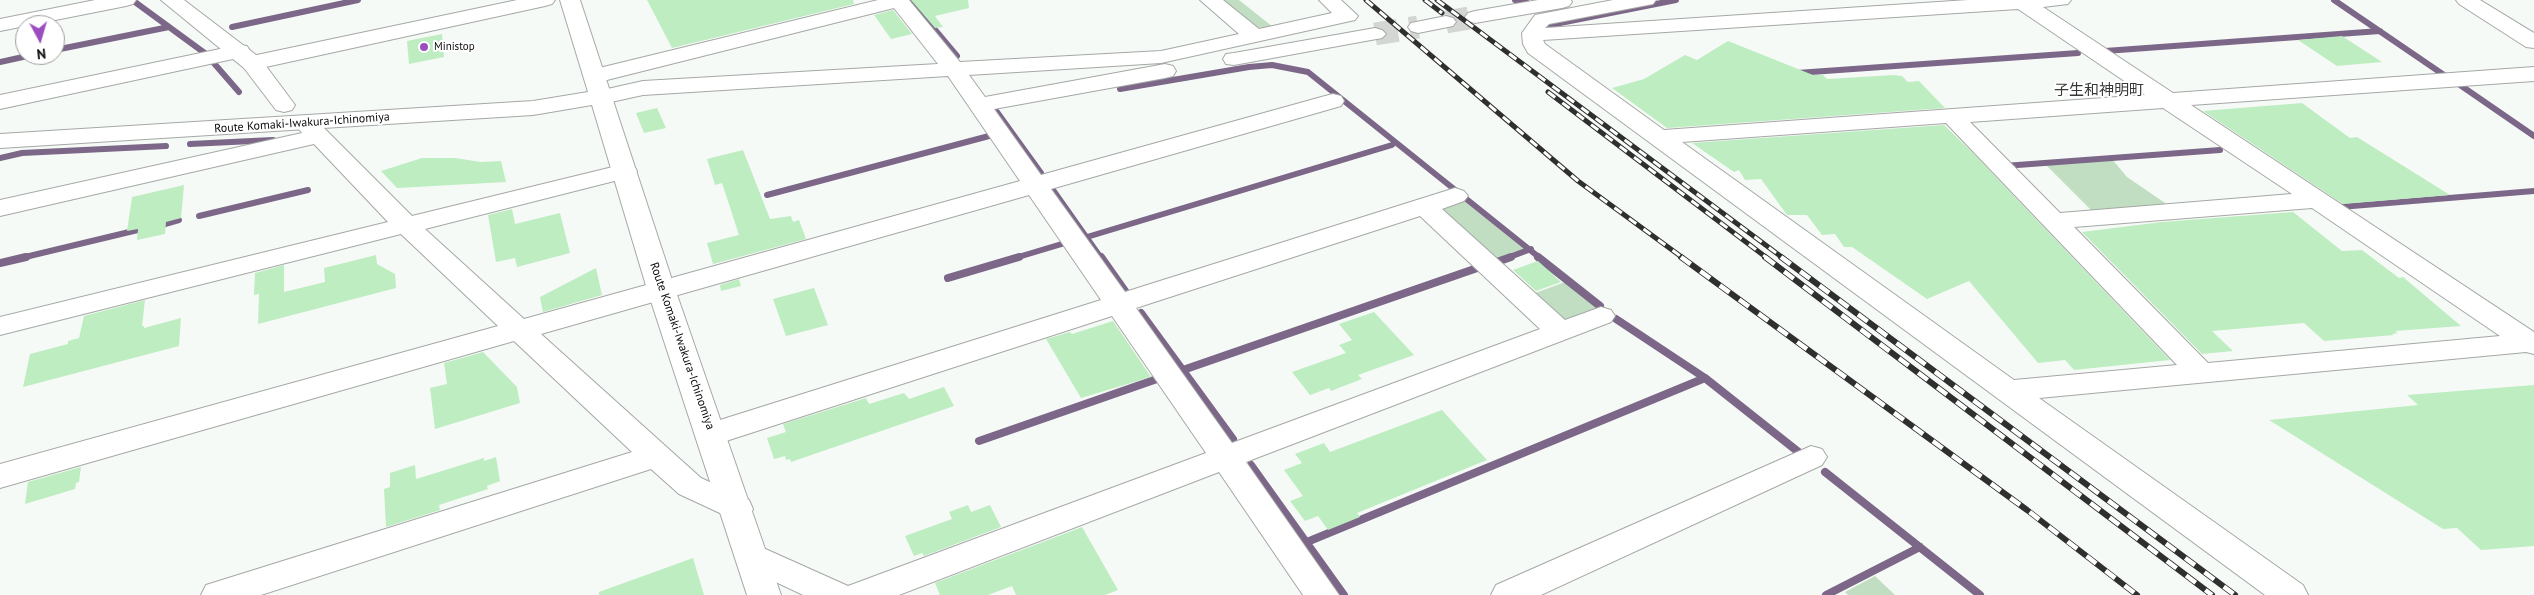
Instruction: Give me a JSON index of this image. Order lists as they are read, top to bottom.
{
  "streets": {
    "street": ["Route Komaki-Iwakura-Ichinomiya"]
  },
  "districts": ["子生和神明町"],
  "places": ["Ministop"],
  "north": "bottom"
}
